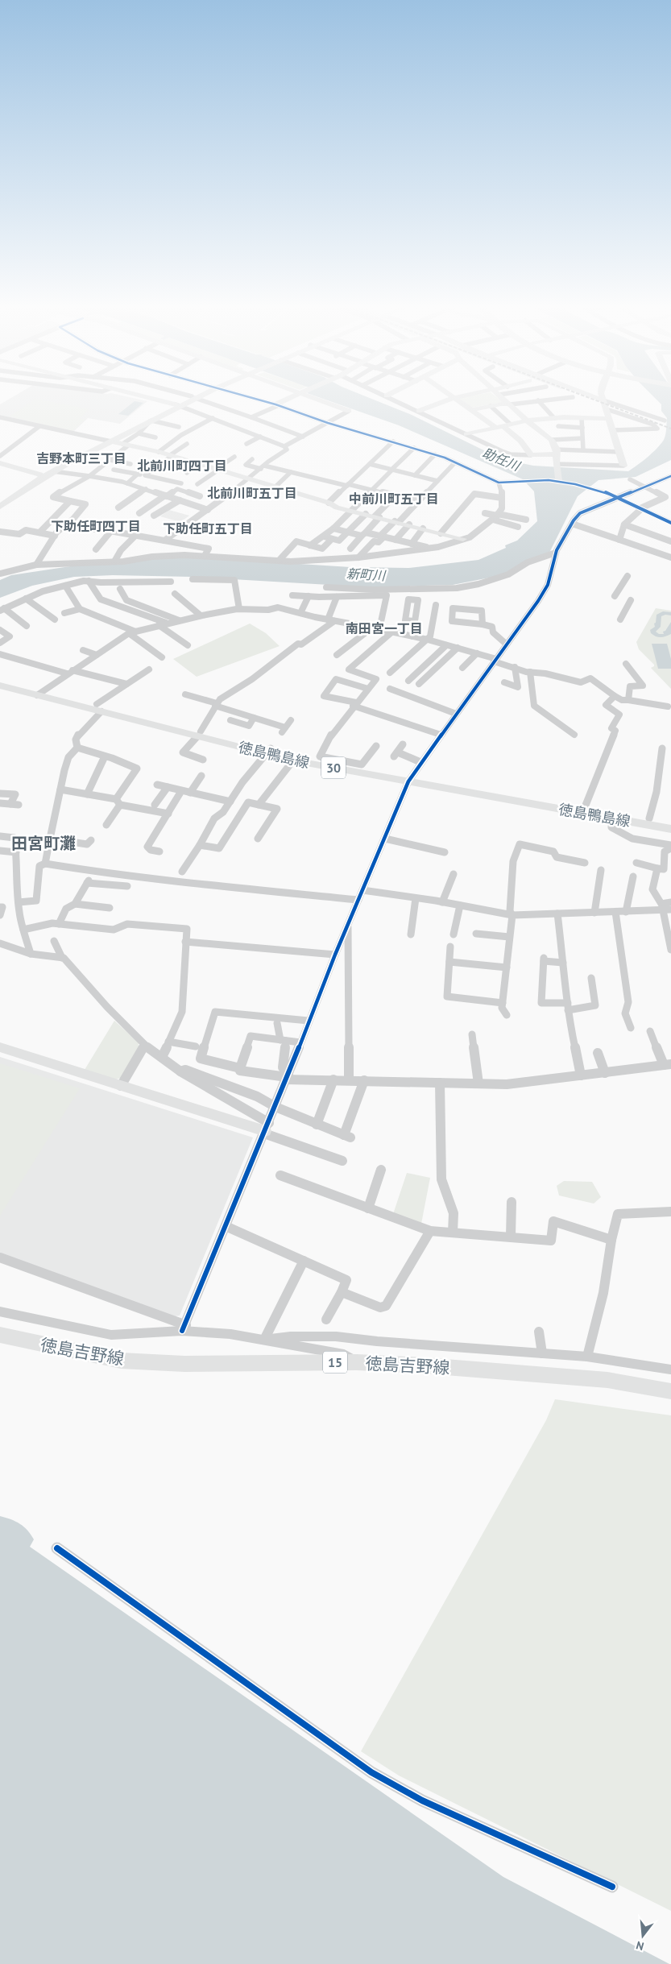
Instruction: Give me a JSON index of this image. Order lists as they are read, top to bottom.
{
  "streets": {
    "main road": [
      "徳島鴨島線",
      "30",
      "徳島吉野線",
      "15"
    ]
  },
  "districts": [
    "吉野本町三丁目",
    "北前川町四丁目",
    "北前川町五丁目",
    "中前川町五丁目",
    "下助任町四丁目",
    "下助任町五丁目",
    "南田宮一丁目",
    "田宮町灘"
  ],
  "water": ["助任川", "新町川"],
  "north": "bottom"
}
